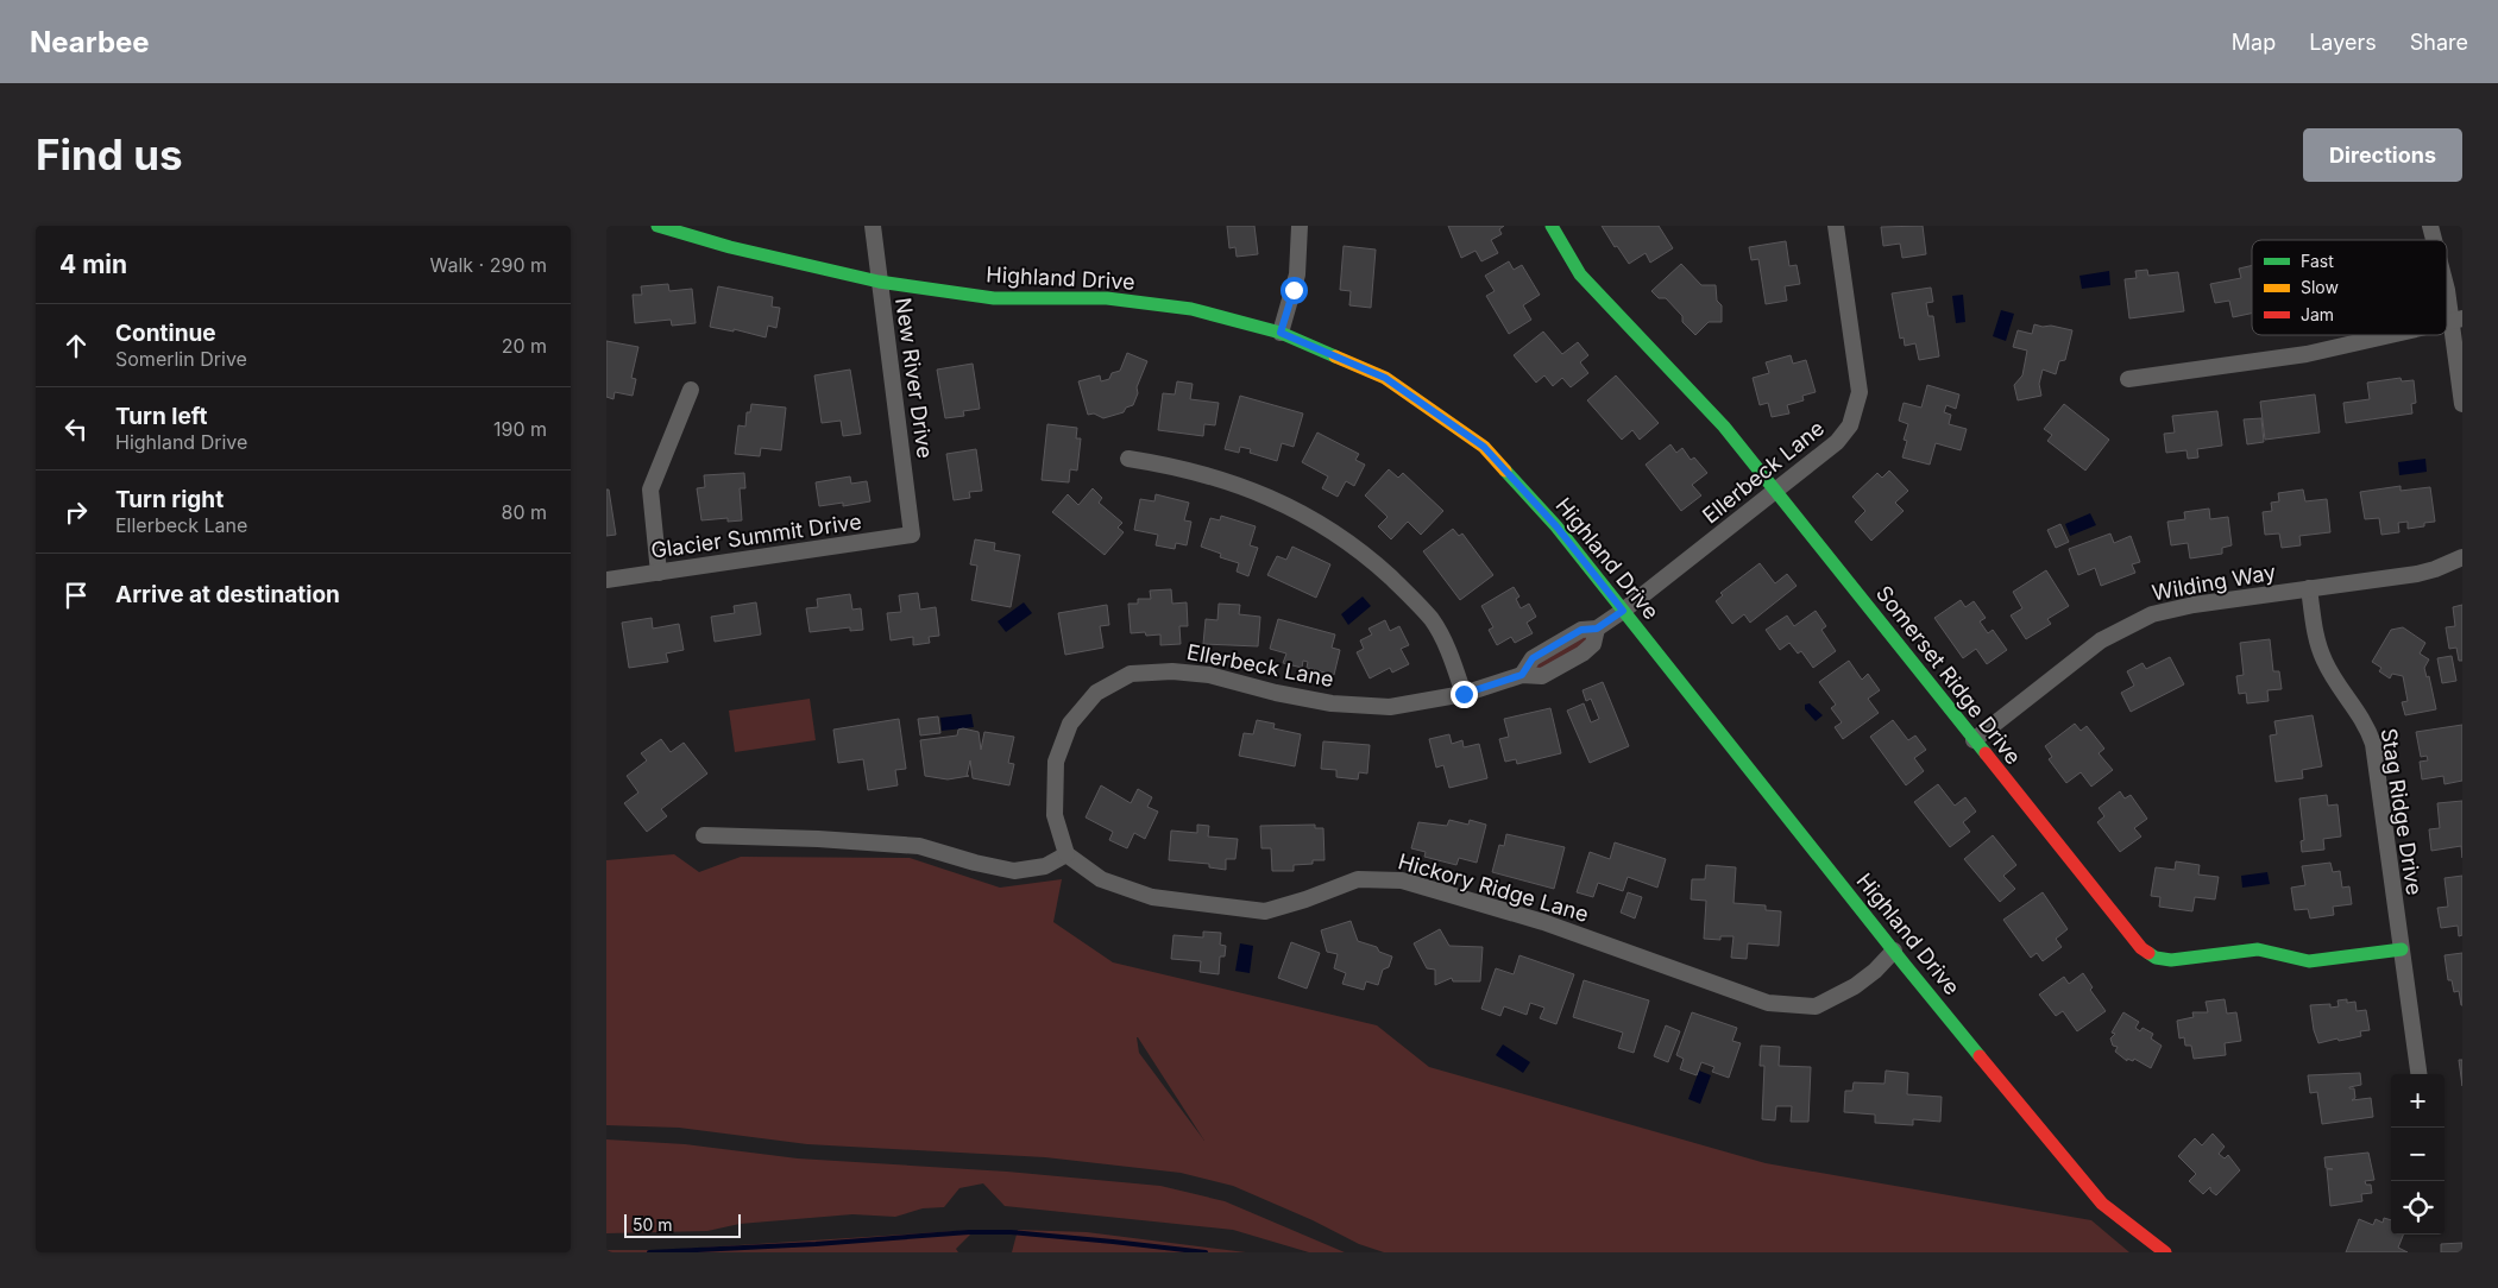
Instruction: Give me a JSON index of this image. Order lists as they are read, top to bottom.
{
  "streets": {
    "street": [
      "Highland Drive",
      "New River Drive",
      "Ellerbeck Lane",
      "Glacier Summit Drive",
      "Wilding Way",
      "Somerset Ridge Drive",
      "Stag Ridge Drive",
      "Hickory Ridge Lane"
    ]
  },
  "crossings": [
    ["Highland Drive", "New River Drive"],
    ["Highland Drive", "Ellerbeck Lane"],
    ["Highland Drive", "Hickory Ridge Lane"],
    ["New River Drive", "Glacier Summit Drive"],
    ["Ellerbeck Lane", "Somerset Ridge Drive"],
    ["Ellerbeck Lane", "Hickory Ridge Lane"],
    ["Wilding Way", "Somerset Ridge Drive"],
    ["Wilding Way", "Stag Ridge Drive"],
    ["Somerset Ridge Drive", "Stag Ridge Drive"]
  ],
  "legend": ["Fast", "Slow", "Jam"],
  "scale_bar": "50 m",
  "page": {
    "header": "Nearbee",
    "nav": ["Map", "Layers", "Share"],
    "buttons": "Directions",
    "title": "Find us",
    "heading": ["4 min", "Walk · 290 m"],
    "list": [
      ["Continue", "Somerlin Drive", "20 m"],
      ["Turn left", "Highland Drive", "190 m"],
      ["Turn right", "Ellerbeck Lane", "80 m"],
      "Arrive at destination"
    ],
    "map_buttons": ["+", "−"],
    "scale": "50 m"
  }
}
